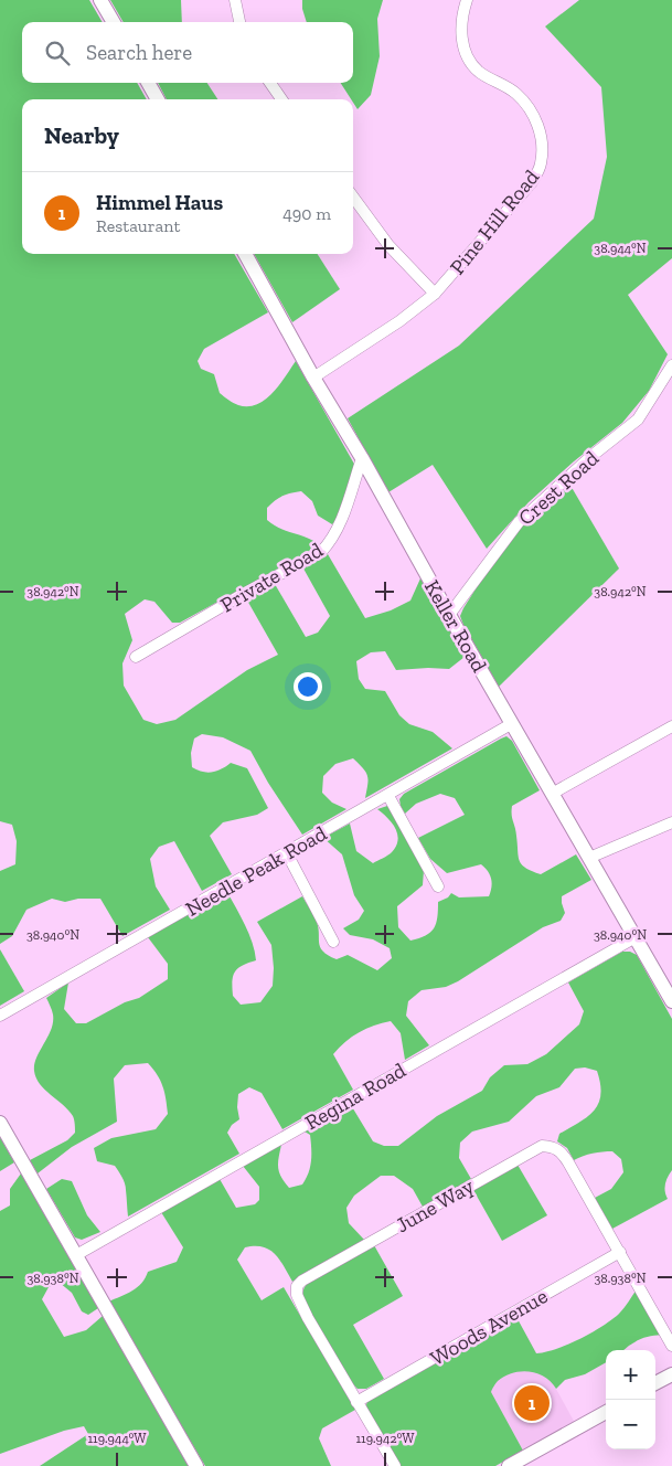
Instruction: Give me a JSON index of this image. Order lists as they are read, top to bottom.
{
  "streets": {
    "street": [
      "Pine Hill Road",
      "Crest Road",
      "Private Road",
      "Keller Road",
      "Needle Peak Road",
      "Regina Road",
      "June Way",
      "Woods Avenue"
    ]
  },
  "crossings": [
    ["Pine Hill Road", "Keller Road"],
    ["Crest Road", "Keller Road"],
    ["Private Road", "Keller Road"],
    ["Keller Road", "Needle Peak Road"],
    ["Keller Road", "Regina Road"],
    ["June Way", "Woods Avenue"]
  ],
  "page": {
    "search": "Search here",
    "heading": "Nearby",
    "list": [
      {
        "mark": "1",
        "name": "Himmel Haus",
        "note": "Restaurant",
        "value": "490 m"
      }
    ],
    "map_buttons": ["+", "−"],
    "pins": "1"
  },
  "coordinates": [
    "38.944°N",
    "38.942°N",
    "38.940°N",
    "38.938°N",
    "119.944°W",
    "119.942°W"
  ]
}
